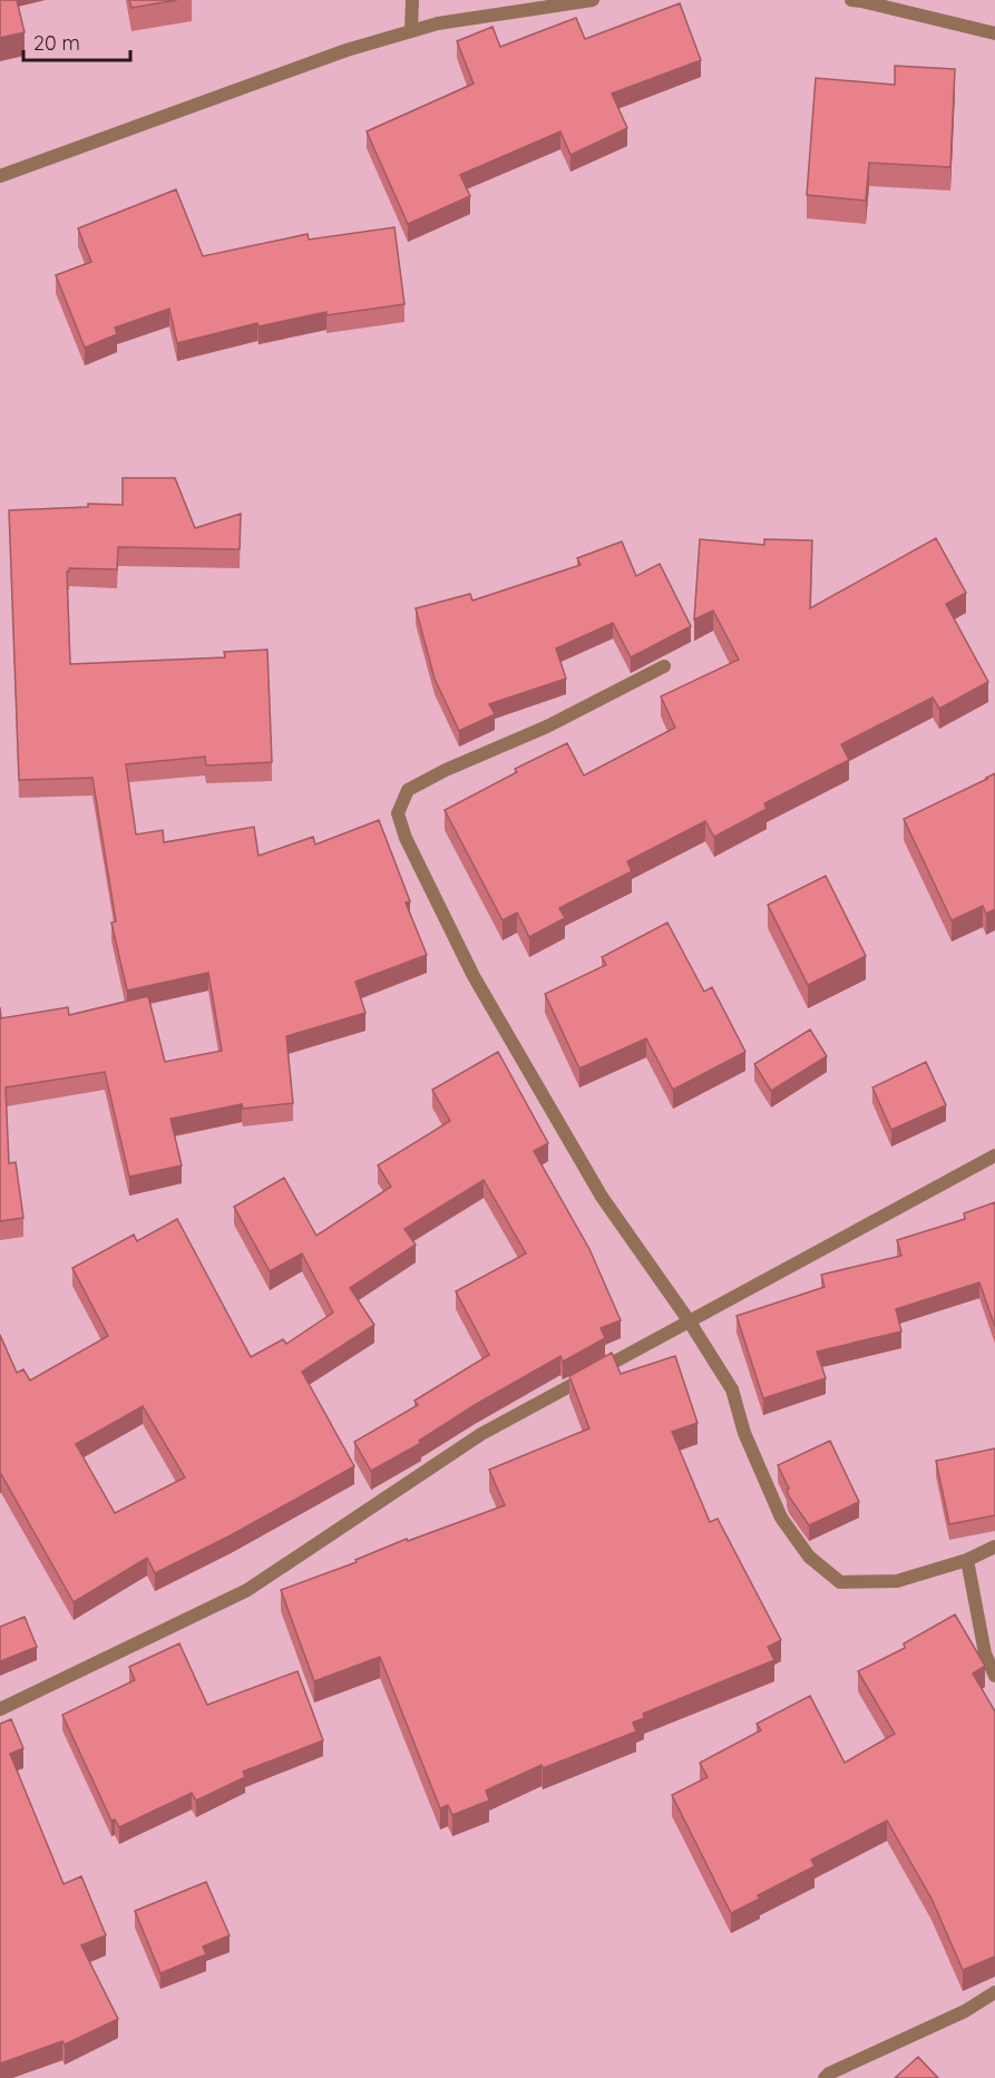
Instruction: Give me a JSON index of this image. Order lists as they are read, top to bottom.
{
  "scale_bar": "20 m"
}
